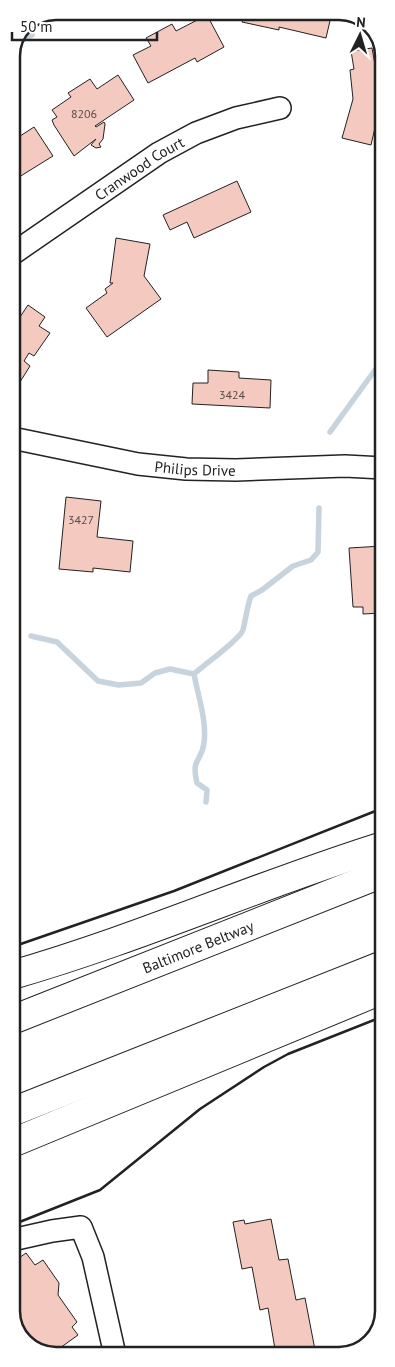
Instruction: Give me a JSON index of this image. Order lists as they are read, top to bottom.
{
  "streets": {
    "highway": ["Baltimore Beltway"],
    "street": ["Cranwood Court", "Philips Drive"]
  },
  "house_numbers": ["8206", "3424", "3427"],
  "scale_bar": "50 m",
  "north": "top"
}
